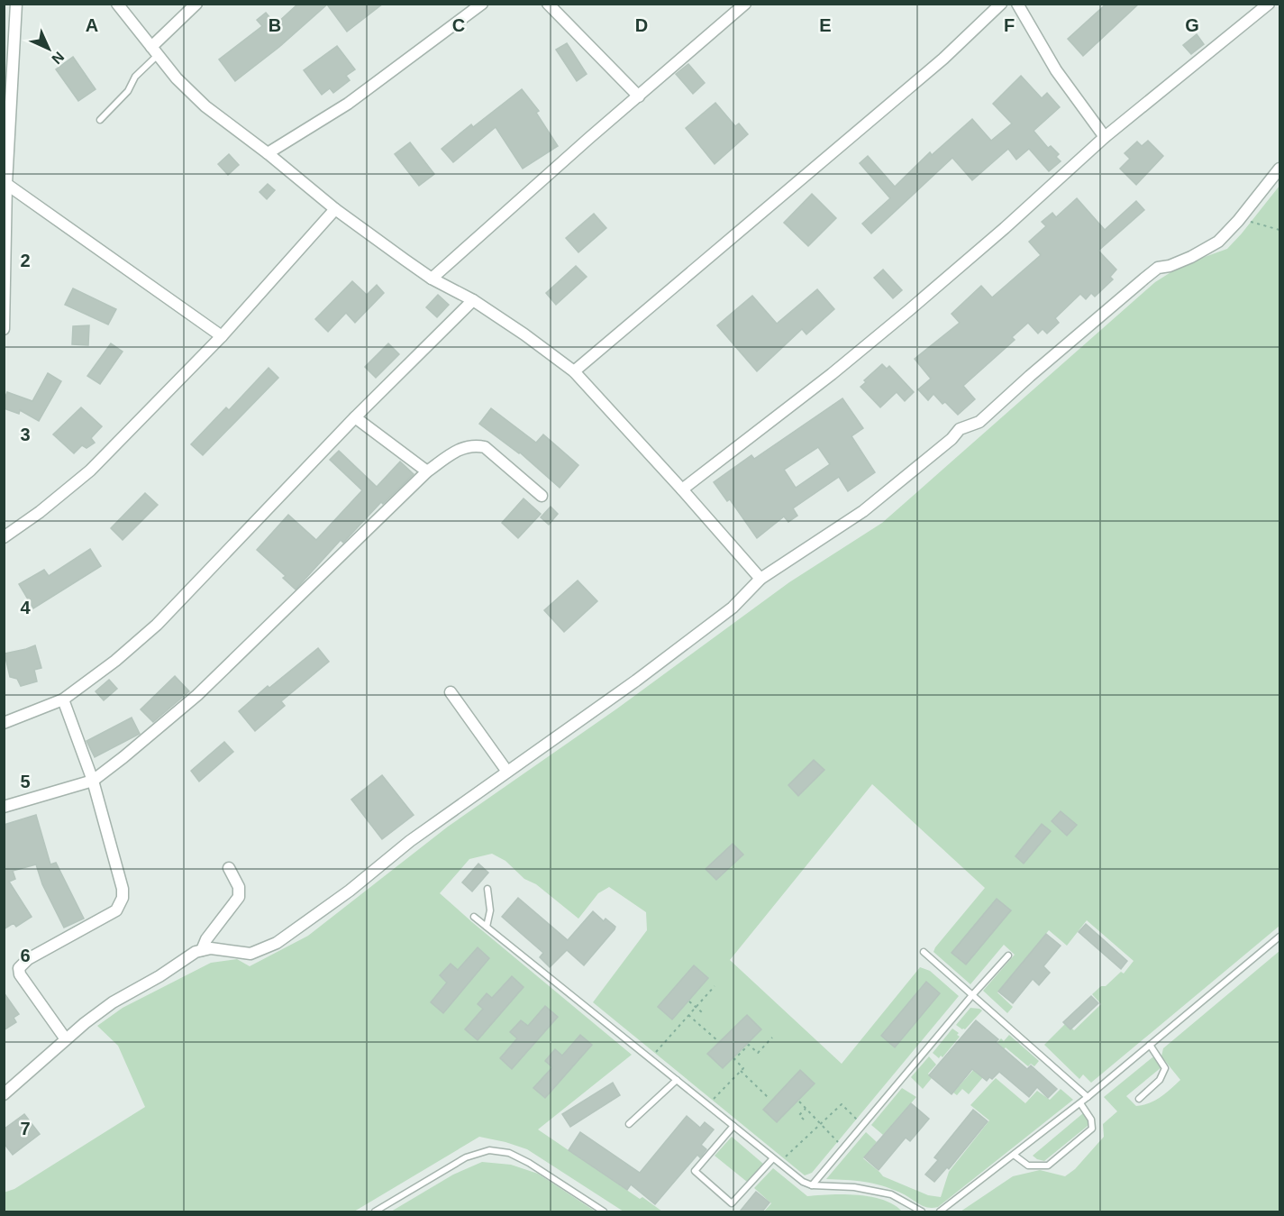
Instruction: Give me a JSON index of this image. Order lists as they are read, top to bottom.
{
  "north": "bottom right",
  "grid": {
    "columns": [
      "A",
      "B",
      "C",
      "D",
      "E",
      "F",
      "G"
    ],
    "rows": [
      "2",
      "3",
      "4",
      "5",
      "6",
      "7"
    ]
  }
}
